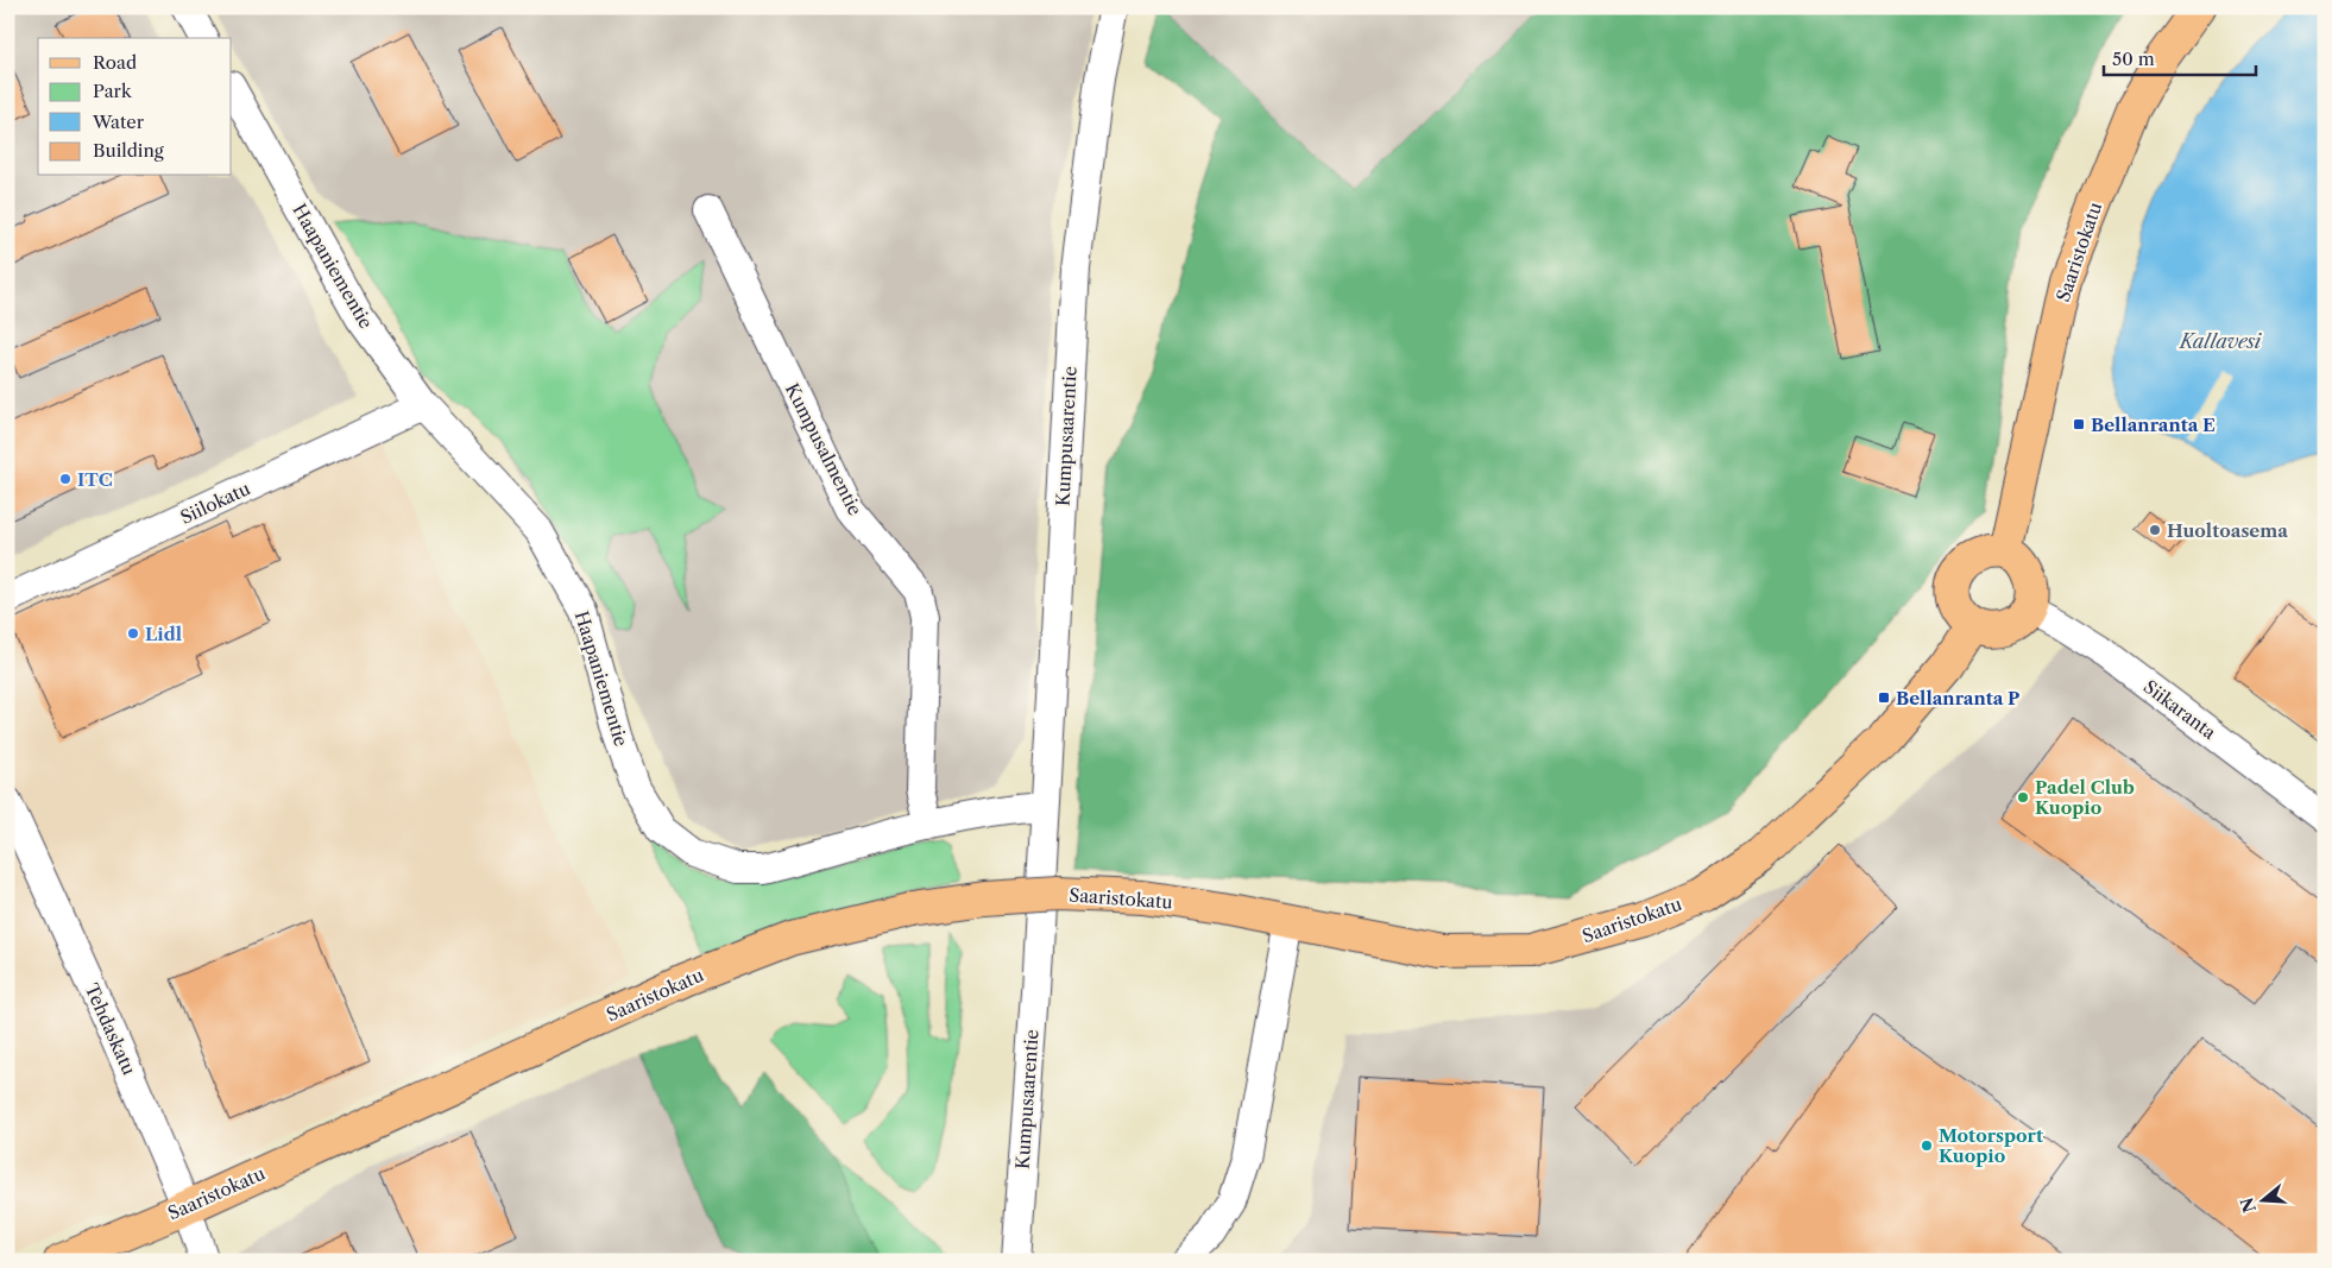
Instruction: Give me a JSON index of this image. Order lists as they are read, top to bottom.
{
  "streets": {
    "main road": ["Saaristokatu"],
    "street": [
      "Haapaniementie",
      "Kumpusaarentie",
      "Kumpusalmentie",
      "Siilokatu",
      "Siikaranta",
      "Tehdaskatu"
    ]
  },
  "crossings": [
    ["Saaristokatu", "Siikaranta"],
    ["Saaristokatu", "Tehdaskatu"],
    ["Haapaniementie", "Kumpusaarentie"],
    ["Haapaniementie", "Kumpusalmentie"],
    ["Haapaniementie", "Siilokatu"]
  ],
  "water": ["Kallavesi"],
  "places": {
    "transit": ["Bellanranta E", "Bellanranta P"],
    "other": [
      "ITC",
      "Huoltoasema",
      "Lidl",
      "Padel Club Kuopio",
      "Motorsport Kuopio"
    ]
  },
  "legend": [
    "Road",
    "Park",
    "Water",
    "Building"
  ],
  "scale_bar": "50 m",
  "north": "left"
}
